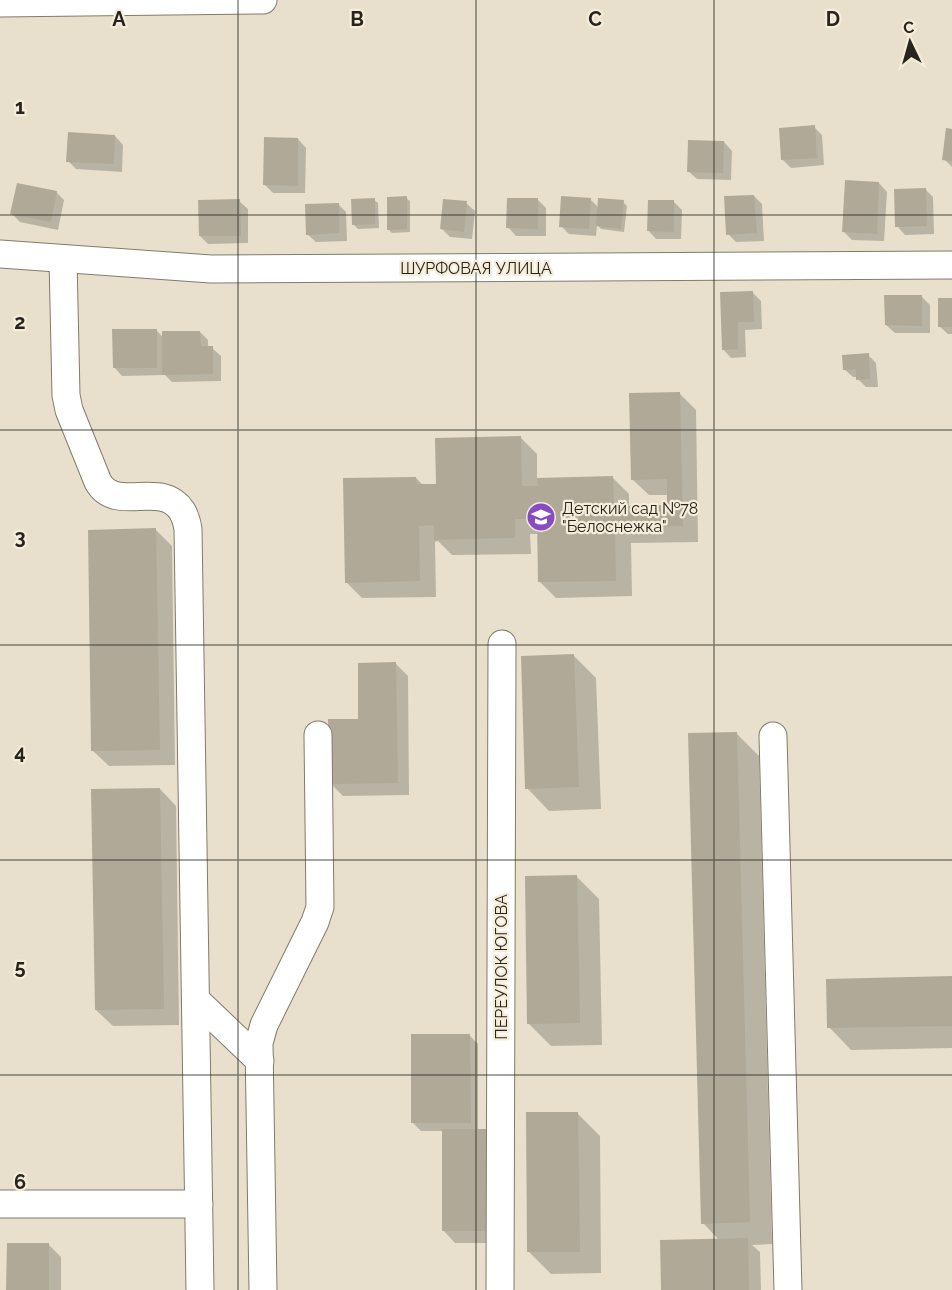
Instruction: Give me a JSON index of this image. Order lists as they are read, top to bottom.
{
  "streets": {
    "street": ["ШУРФОВАЯ УЛИЦА", "ПЕРЕУЛОК ЮГОВА"]
  },
  "places": {
    "school or university": ["Детский сад №78 \"Белоснежка\""]
  },
  "north": "top",
  "grid": {
    "columns": [
      "A",
      "B",
      "C",
      "D"
    ],
    "rows": [
      "1",
      "2",
      "3",
      "4",
      "5",
      "6"
    ]
  }
}
